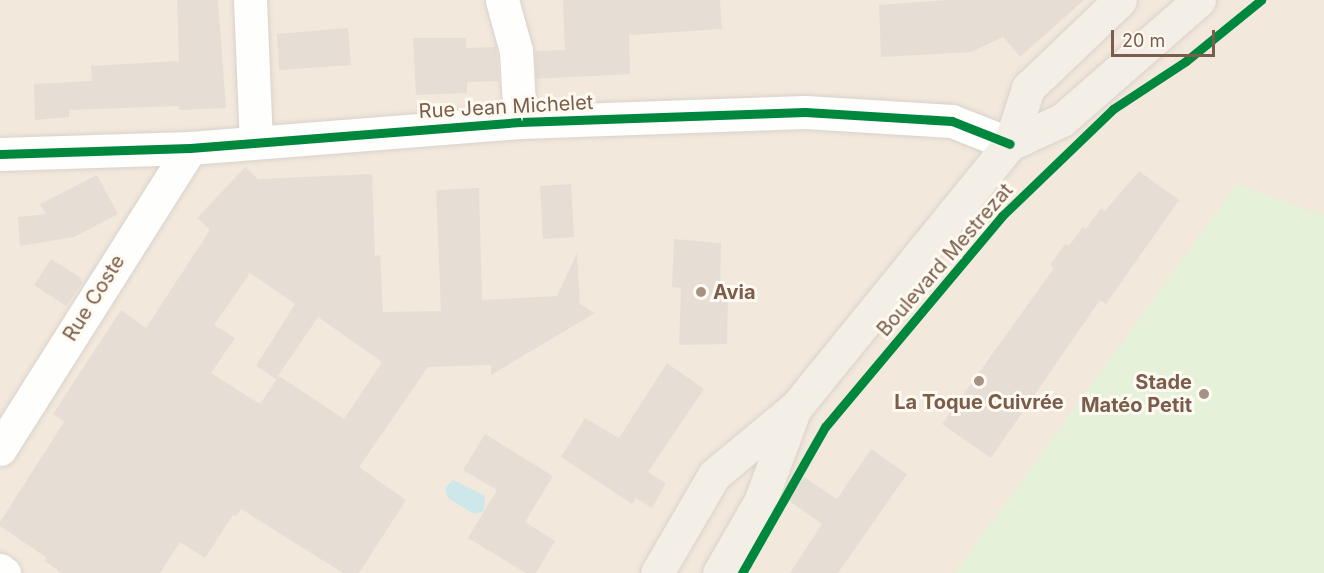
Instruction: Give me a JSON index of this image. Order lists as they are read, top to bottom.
{
  "streets": {
    "main road": ["Boulevard Mestrezat"],
    "street": ["Rue Jean Michelet", "Rue Coste"]
  },
  "crossings": [
    ["Rue Jean Michelet", "Boulevard Mestrezat"],
    ["Rue Jean Michelet", "Rue Coste"]
  ],
  "places": ["Avia", "La Toque Cuivrée", "Stade Matéo Petit"],
  "scale_bar": "20 m"
}
